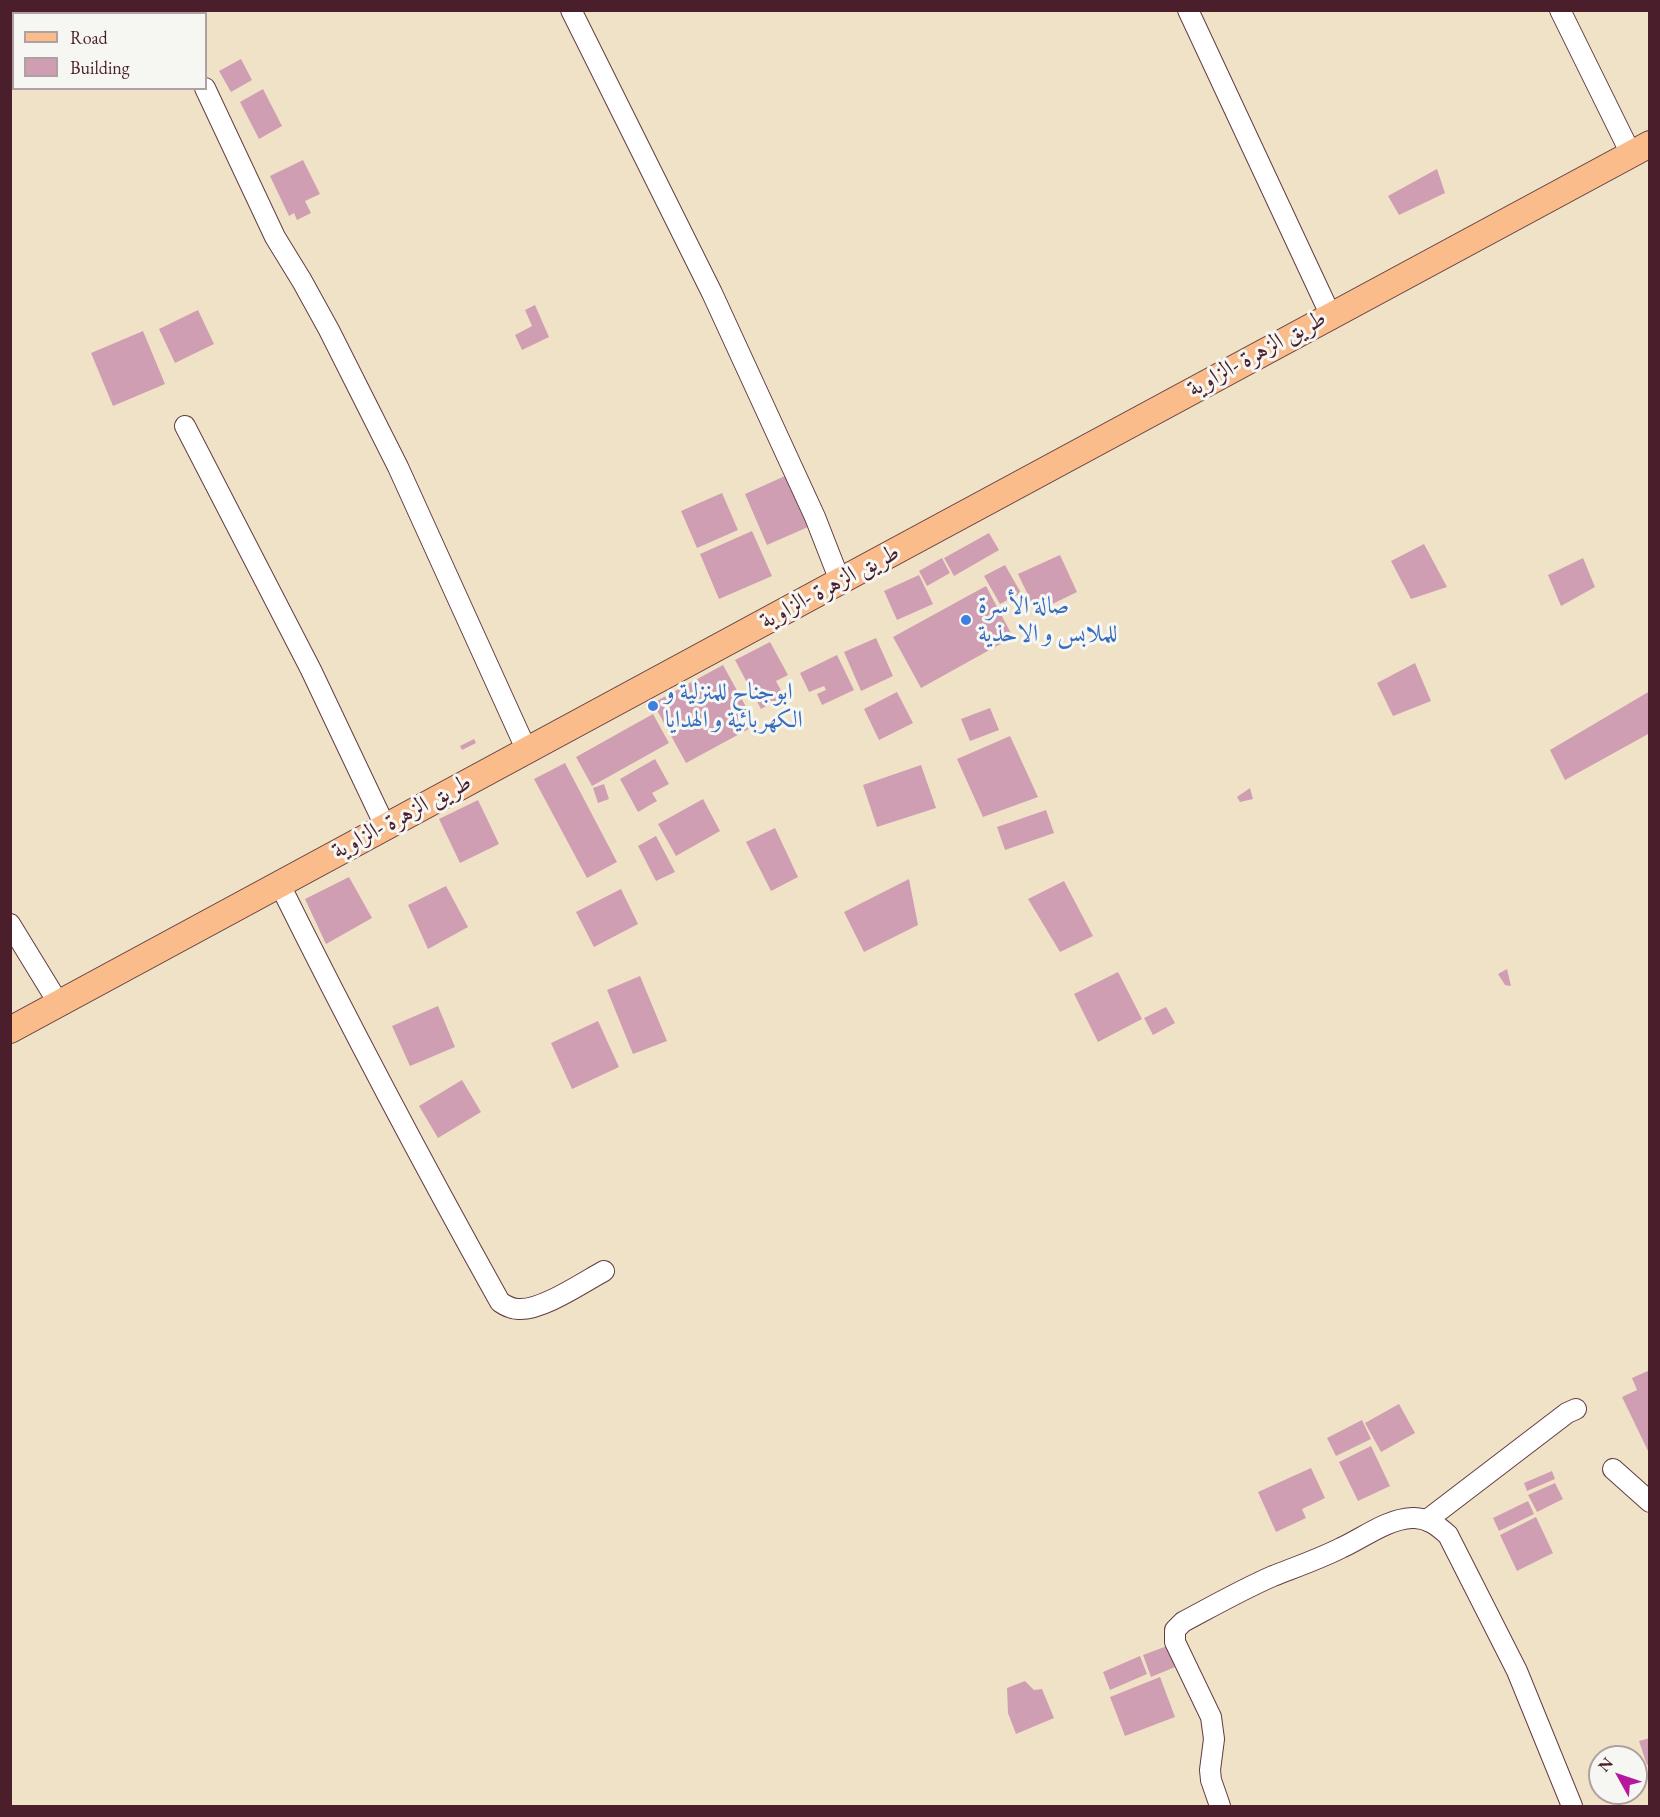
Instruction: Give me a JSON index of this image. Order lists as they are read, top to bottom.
{
  "streets": {
    "main road": ["طريق الزهرة -الزاوية"]
  },
  "places": ["صالة الأسرة للملابس و الاحذية", "ابوجناح للمنزلية و الكهربائية و الهدايا"],
  "legend": ["Road", "Building"],
  "north": "top left"
}
